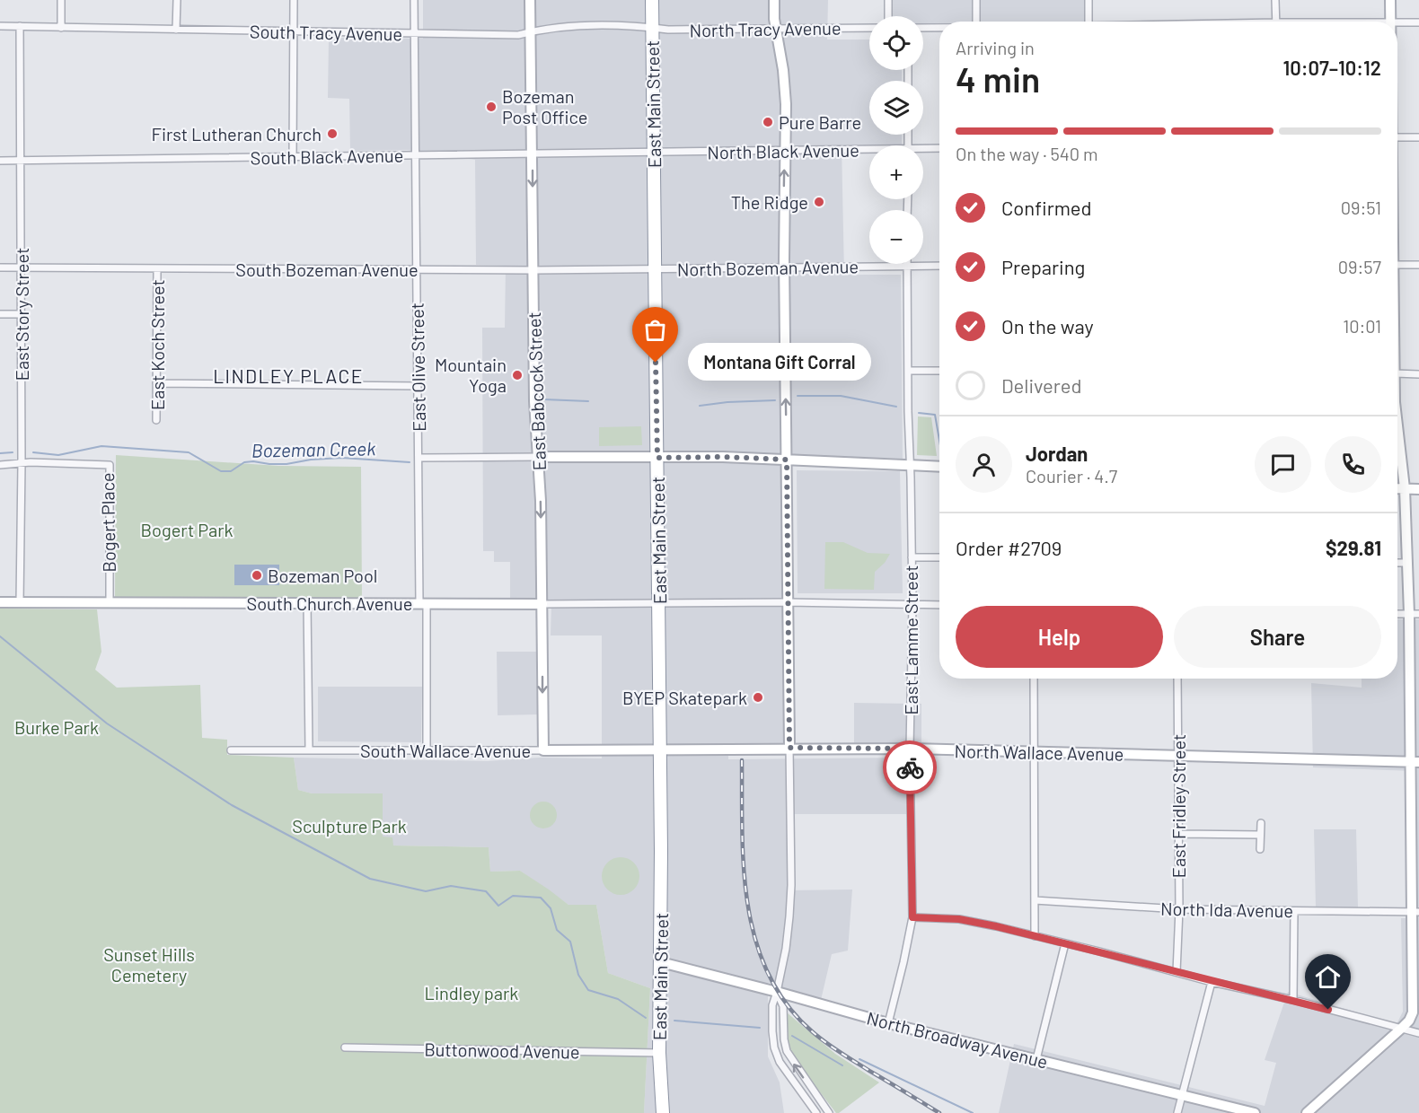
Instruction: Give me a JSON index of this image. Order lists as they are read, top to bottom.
{
  "streets": {
    "highway": ["East Main Street"],
    "street": [
      "North Tracy Avenue",
      "South Tracy Avenue",
      "North Black Avenue",
      "South Black Avenue",
      "North Bozeman Avenue",
      "South Bozeman Avenue",
      "East Story Street",
      "East Koch Street",
      "East Olive Street",
      "East Babcock Street",
      "Bogert Place",
      "South Church Avenue",
      "East Lamme Street",
      "South Wallace Avenue",
      "North Wallace Avenue",
      "East Fridley Street",
      "North Ida Avenue",
      "North Broadway Avenue",
      "Buttonwood Avenue"
    ]
  },
  "crossings": [
    ["North Tracy Avenue", "South Tracy Avenue"],
    ["North Tracy Avenue", "East Main Street"],
    ["South Tracy Avenue", "East Main Street"],
    ["South Tracy Avenue", "East Story Street"],
    ["South Tracy Avenue", "East Olive Street"],
    ["South Tracy Avenue", "East Babcock Street"],
    ["East Main Street", "North Black Avenue"],
    ["East Main Street", "South Black Avenue"],
    ["East Main Street", "North Bozeman Avenue"],
    ["East Main Street", "South Bozeman Avenue"],
    ["East Main Street", "South Church Avenue"],
    ["East Main Street", "South Wallace Avenue"],
    ["East Main Street", "North Wallace Avenue"],
    ["East Main Street", "North Broadway Avenue"],
    ["East Main Street", "Buttonwood Avenue"],
    ["North Black Avenue", "South Black Avenue"],
    ["South Black Avenue", "East Story Street"],
    ["South Black Avenue", "East Olive Street"],
    ["South Black Avenue", "East Babcock Street"],
    ["North Bozeman Avenue", "South Bozeman Avenue"],
    ["North Bozeman Avenue", "East Lamme Street"],
    ["South Bozeman Avenue", "East Story Street"],
    ["South Bozeman Avenue", "East Koch Street"],
    ["South Bozeman Avenue", "East Olive Street"],
    ["South Bozeman Avenue", "East Babcock Street"],
    ["East Story Street", "Bogert Place"],
    ["East Story Street", "South Church Avenue"],
    ["East Olive Street", "South Church Avenue"],
    ["East Olive Street", "South Wallace Avenue"],
    ["East Babcock Street", "South Church Avenue"],
    ["East Babcock Street", "South Wallace Avenue"],
    ["Bogert Place", "South Church Avenue"],
    ["South Church Avenue", "East Lamme Street"],
    ["East Lamme Street", "North Wallace Avenue"],
    ["East Lamme Street", "North Broadway Avenue"],
    ["South Wallace Avenue", "North Wallace Avenue"],
    ["North Wallace Avenue", "East Fridley Street"],
    ["East Fridley Street", "North Ida Avenue"]
  ],
  "one_way": ["East Babcock Street"],
  "districts": ["LINDLEY PLACE"],
  "water": ["Bozeman Creek"],
  "parks": [
    "Bogert Park",
    "Burke Park",
    "Sculpture Park",
    "Sunset Hills Cemetery",
    "Lindley park"
  ],
  "places": [
    "Bozeman Post Office",
    "Pure Barre",
    "First Lutheran Church",
    "The Ridge",
    "Montana Gift Corral",
    "Mountain Yoga",
    "Bozeman Pool",
    "BYEP Skatepark"
  ],
  "page": {
    "map_buttons": ["+", "−"],
    "heading": ["4 min", "Arriving in", "10:07–10:12"],
    "panel": [
      "Jordan",
      "Courier · 4.7",
      "Order #2709",
      "$29.81"
    ],
    "bar": "On the way · 540 m",
    "list": [
      ["Confirmed", "09:51"],
      ["Preparing", "09:57"],
      ["On the way", "10:01"],
      "Delivered"
    ],
    "bubble": "Montana Gift Corral",
    "buttons": ["Help", "Share"]
  }
}
